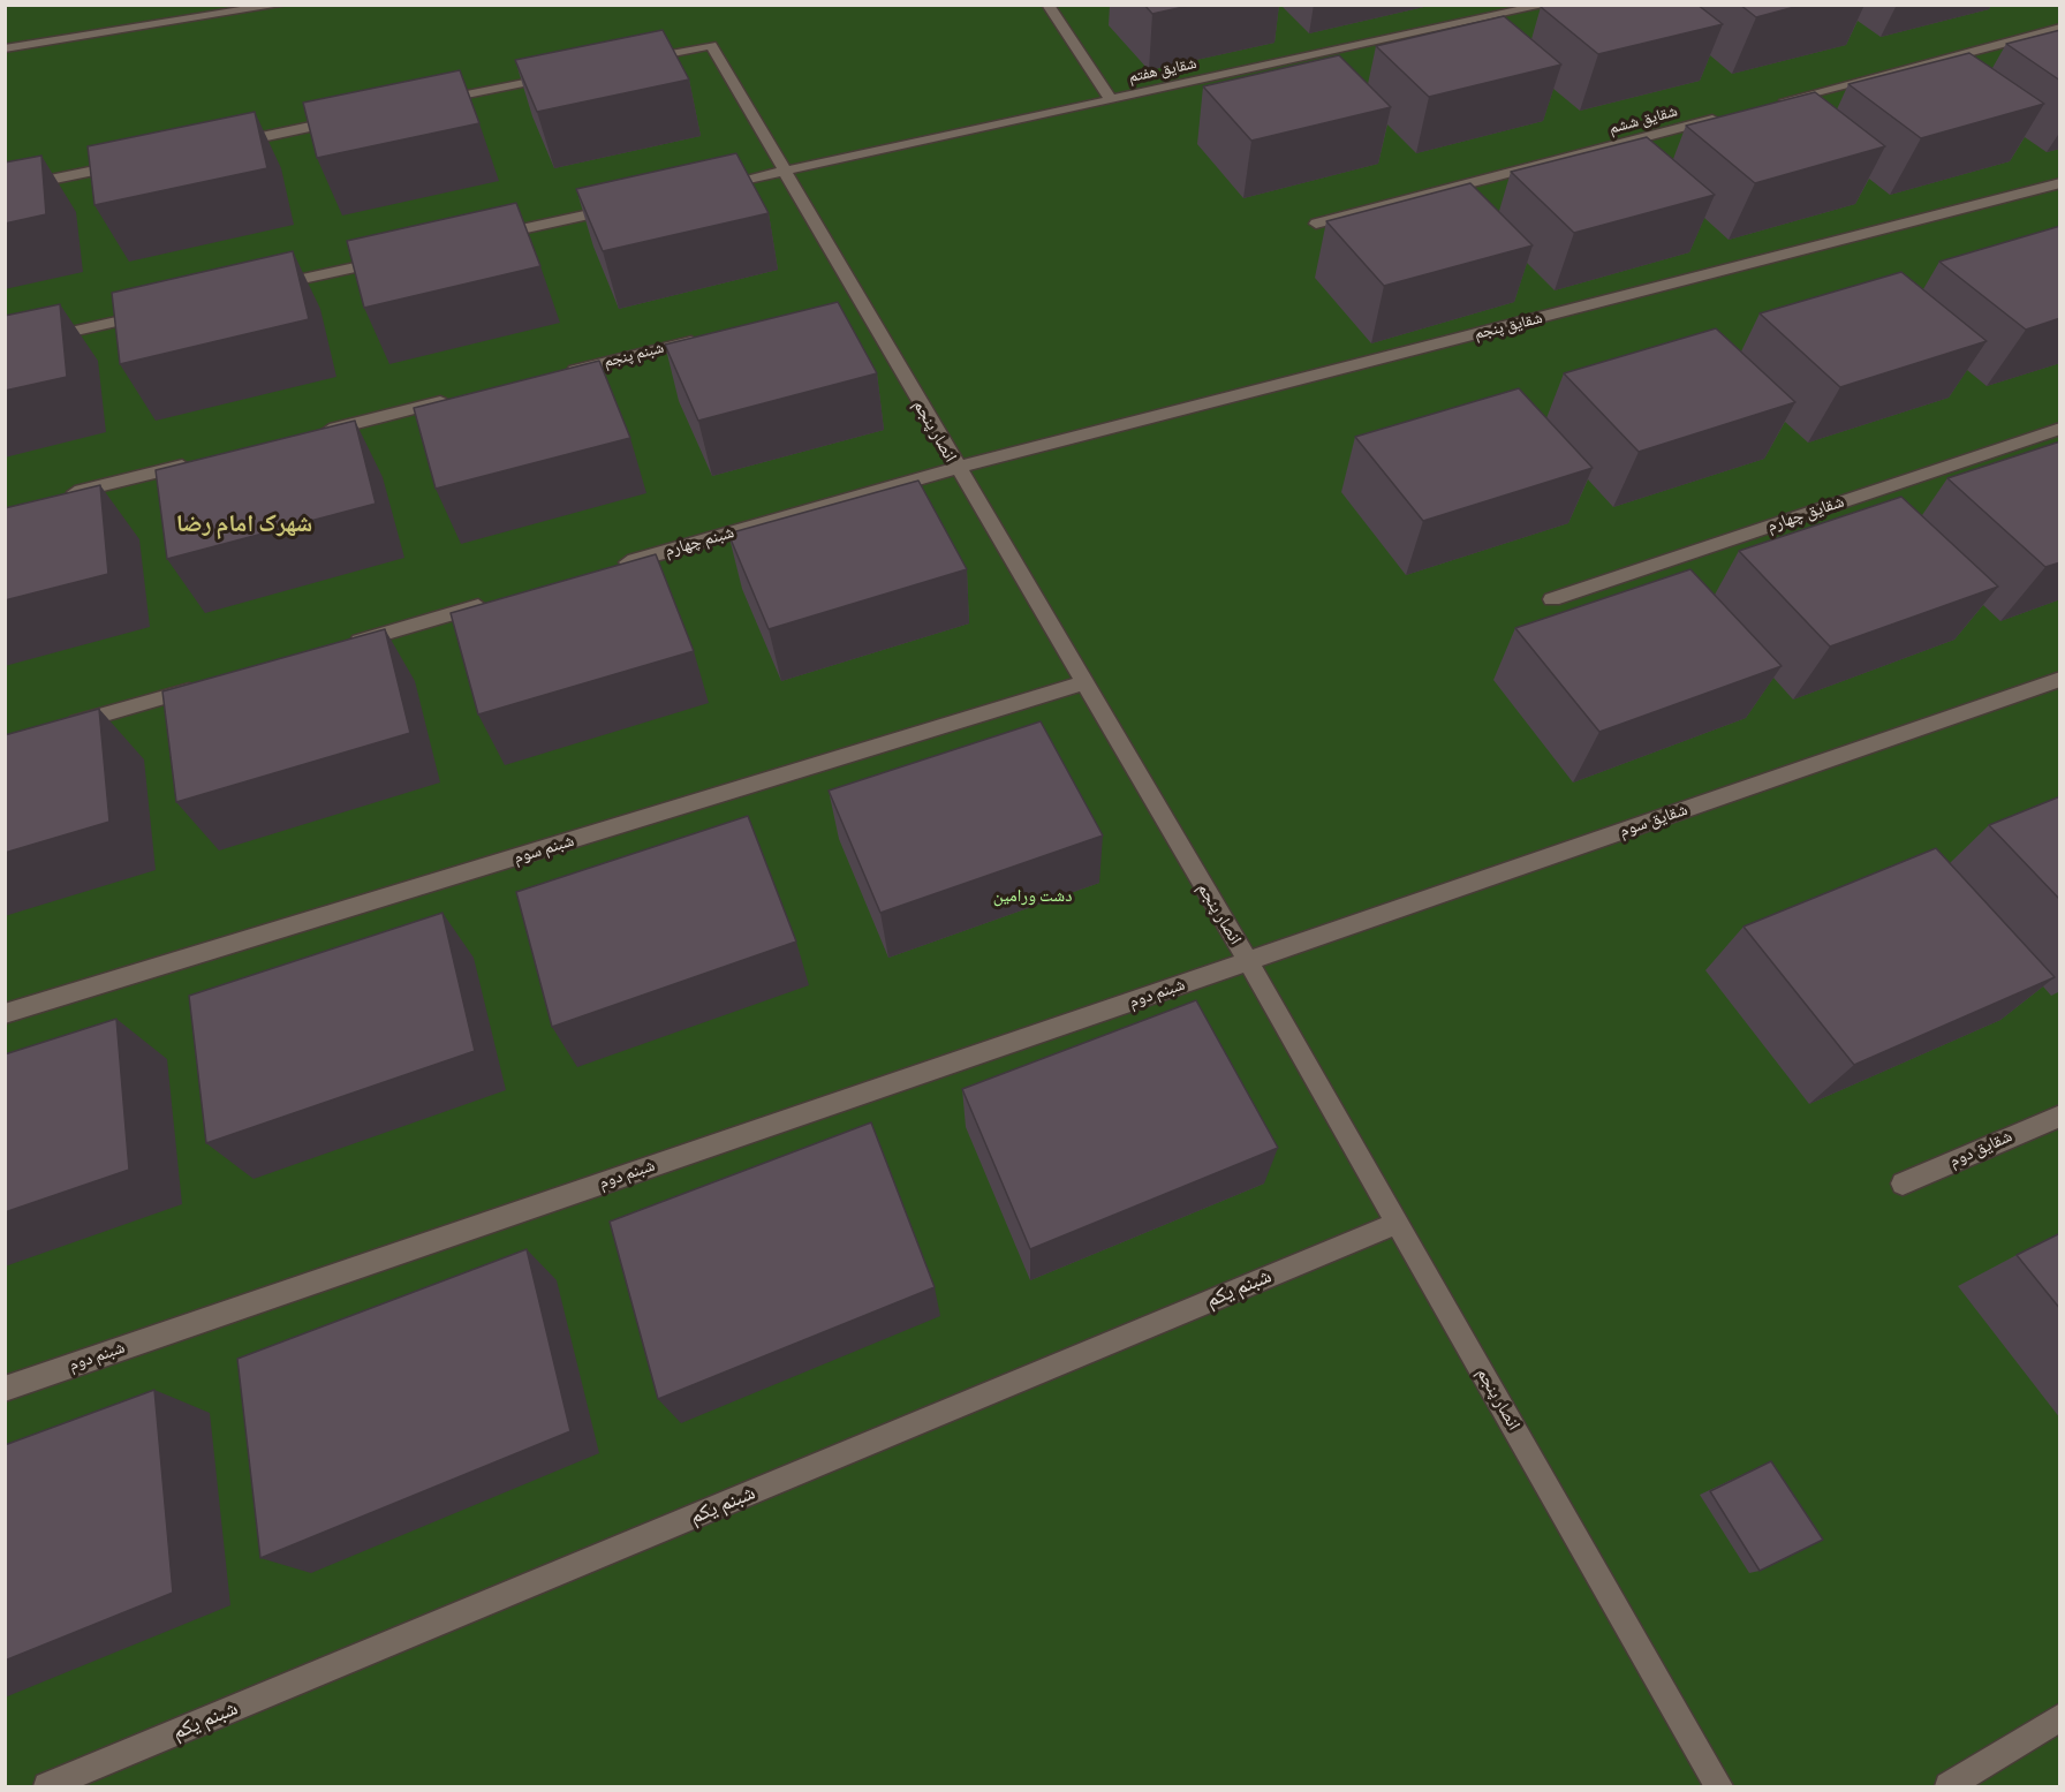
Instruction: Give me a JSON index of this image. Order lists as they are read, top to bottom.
{
  "streets": {
    "street": [
      "شقایق هفتم",
      "شقایق ششم",
      "شقایق پنجم",
      "شبنم پنجم",
      "انصار پنجم",
      "شقایق چهارم",
      "شبنم چهارم",
      "شقایق سوم",
      "شبنم سوم",
      "شبنم دوم",
      "شقایق دوم",
      "شبنم یکم"
    ]
  },
  "crossings": [
    ["شقایق هفتم", "انصار پنجم"],
    ["شقایق پنجم", "انصار پنجم"],
    ["شقایق پنجم", "شبنم چهارم"],
    ["انصار پنجم", "شبنم چهارم"],
    ["انصار پنجم", "شقایق سوم"],
    ["انصار پنجم", "شبنم سوم"],
    ["انصار پنجم", "شبنم دوم"],
    ["انصار پنجم", "شبنم یکم"],
    ["شقایق سوم", "شبنم دوم"]
  ],
  "districts": ["شهرک امام رضا"],
  "parks": ["دشت ورامین"]
}
